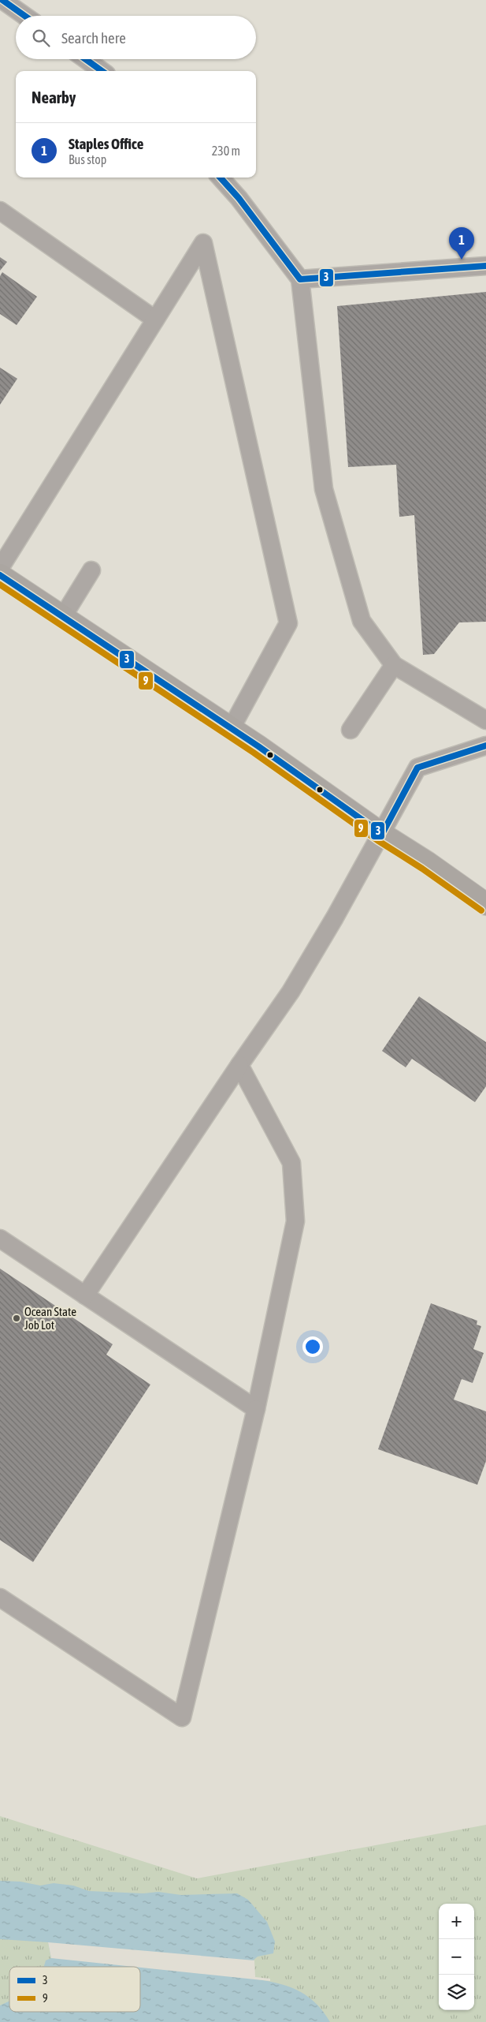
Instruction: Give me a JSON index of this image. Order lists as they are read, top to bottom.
{
  "places": ["Ocean State Job Lot"],
  "lines": ["transit line 3", "transit line 9"],
  "legend": ["3", "9"],
  "page": {
    "search": "Search here",
    "heading": "Nearby",
    "list": [
      {
        "mark": "1",
        "name": "Staples Office",
        "note": "Bus stop",
        "value": "230 m"
      }
    ],
    "pins": "1",
    "map_buttons": ["+", "−"]
  }
}
